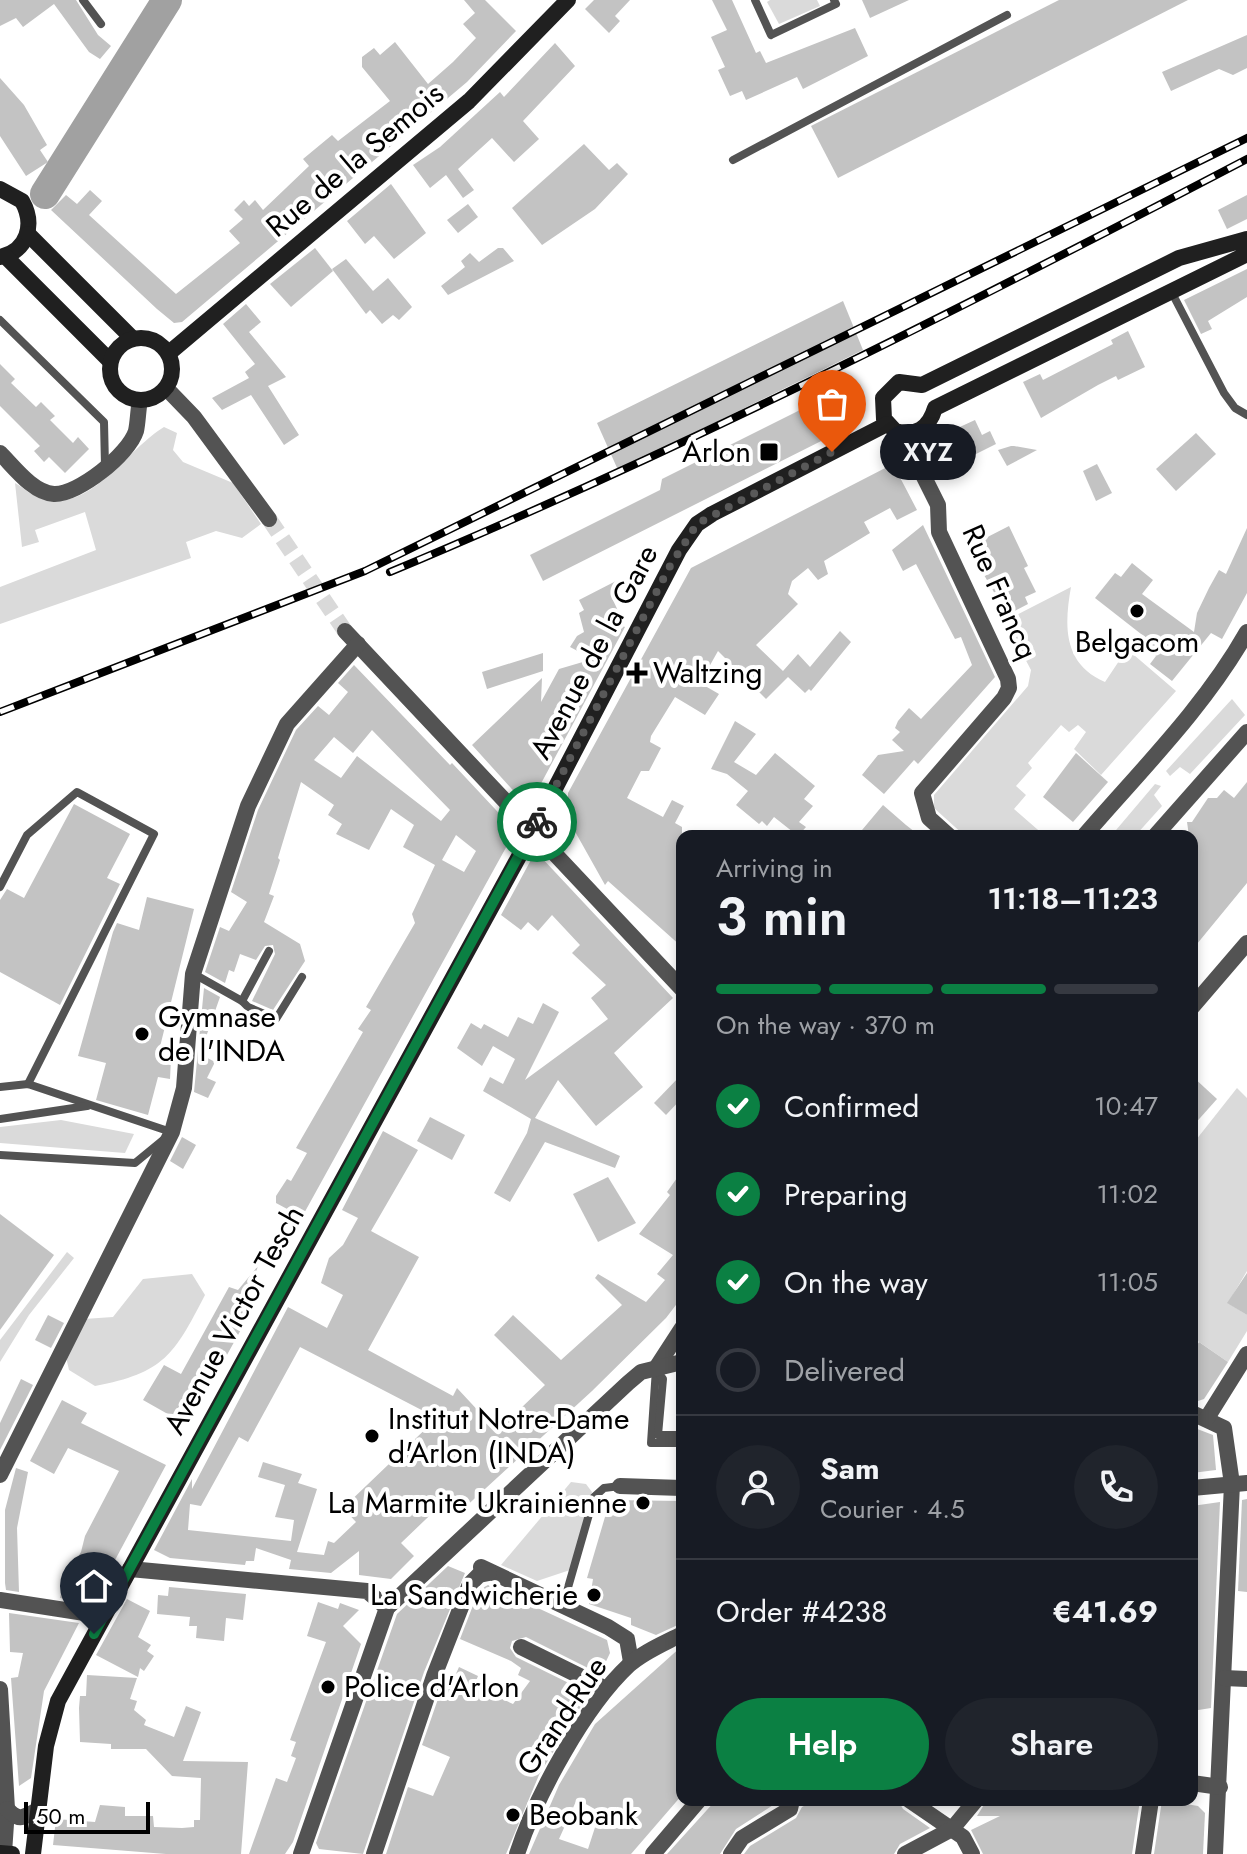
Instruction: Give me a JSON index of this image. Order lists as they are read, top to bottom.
{
  "streets": {
    "main road": ["Rue de la Semois", "Avenue de la Gare", "Avenue Victor Tesch"],
    "street": ["Rue Francq", "Grand-Rue"]
  },
  "crossings": [
    ["Avenue de la Gare", "Avenue Victor Tesch"]
  ],
  "places": {
    "transit": ["Arlon"],
    "other": [
      "XYZ",
      "Belgacom",
      "Gymnase de l'INDA",
      "Institut Notre-Dame d'Arlon (INDA)",
      "La Marmite Ukrainienne",
      "La Sandwicherie",
      "Police d'Arlon",
      "Beobank"
    ],
    "health": ["Waltzing"]
  },
  "scale_bar": "50 m",
  "page": {
    "bubble": "XYZ",
    "heading": ["3 min", "Arriving in", "11:18–11:23"],
    "panel": [
      "Sam",
      "Courier · 4.5",
      "Order #4238",
      "€41.69"
    ],
    "bar": "On the way · 370 m",
    "list": [
      ["Confirmed", "10:47"],
      ["Preparing", "11:02"],
      ["On the way", "11:05"],
      "Delivered"
    ],
    "buttons": ["Help", "Share"],
    "scale": "50 m"
  }
}
